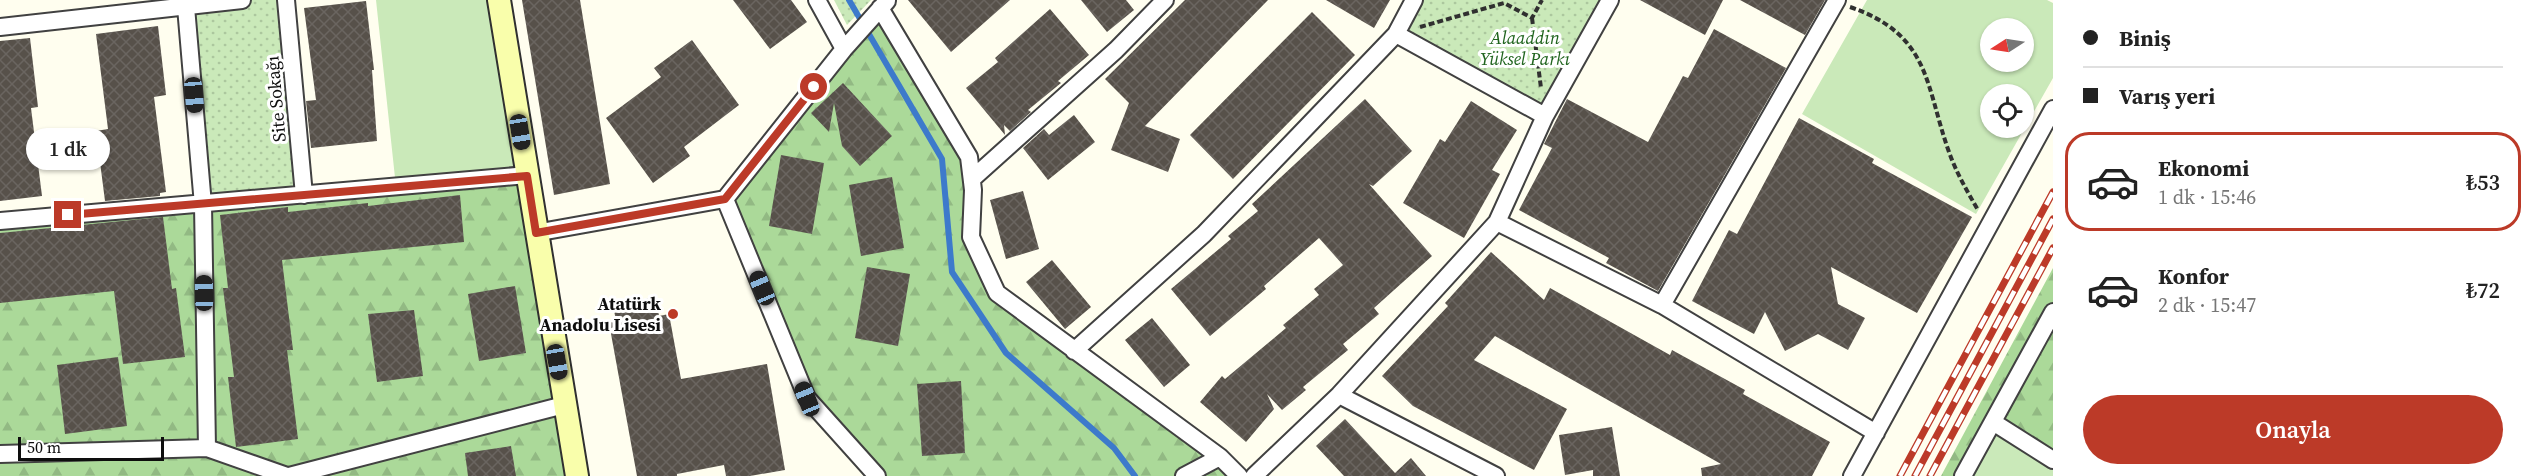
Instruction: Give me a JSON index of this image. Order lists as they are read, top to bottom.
{
  "streets": {
    "street": ["Site Sokağı"]
  },
  "parks": ["Alaaddin Yüksel Parkı"],
  "places": ["Atatürk Anadolu Lisesi"],
  "scale_bar": "50 m",
  "north": "left",
  "page": {
    "banner": ["Biniş", "Varış yeri"],
    "bubble": "1 dk",
    "list": [
      {
        "name": "Ekonomi",
        "note": "1 dk · 15:46",
        "value": "₺53"
      },
      {
        "name": "Konfor",
        "note": "2 dk · 15:47",
        "value": "₺72"
      }
    ],
    "buttons": "Onayla",
    "scale": "50 m"
  }
}
